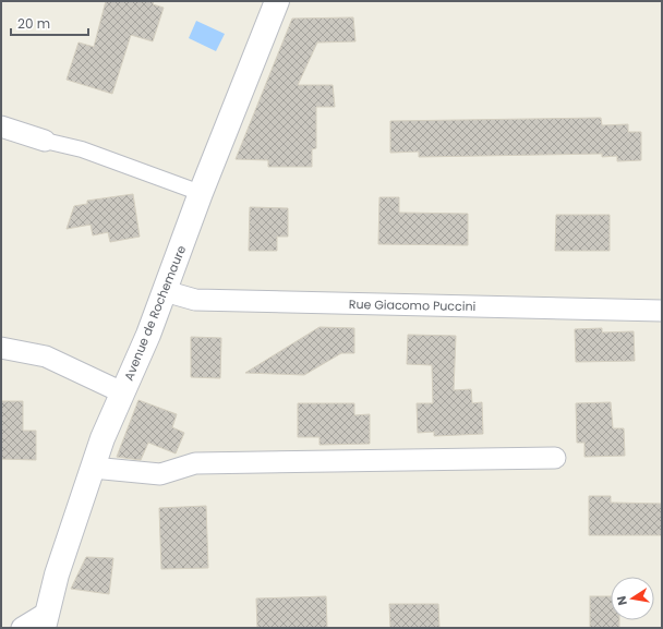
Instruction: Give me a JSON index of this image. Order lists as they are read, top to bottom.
{
  "streets": {
    "street": ["Rue Giacomo Puccini", "Avenue de Rochemaure"]
  },
  "crossings": [
    ["Rue Giacomo Puccini", "Avenue de Rochemaure"]
  ],
  "scale_bar": "20 m",
  "north": "left"
}
